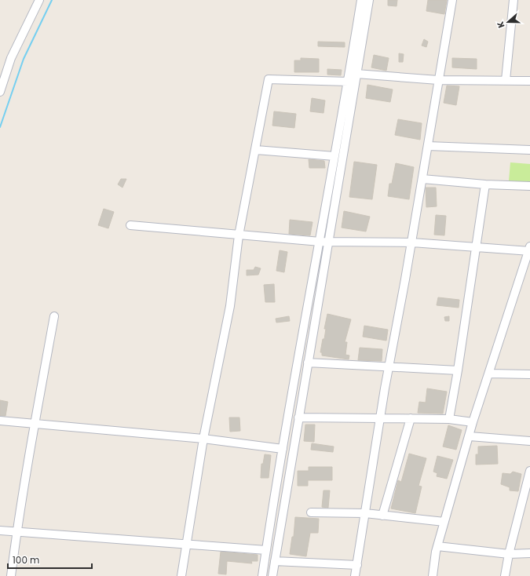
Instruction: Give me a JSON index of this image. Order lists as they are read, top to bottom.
{
  "scale_bar": "100 m",
  "north": "left"
}
